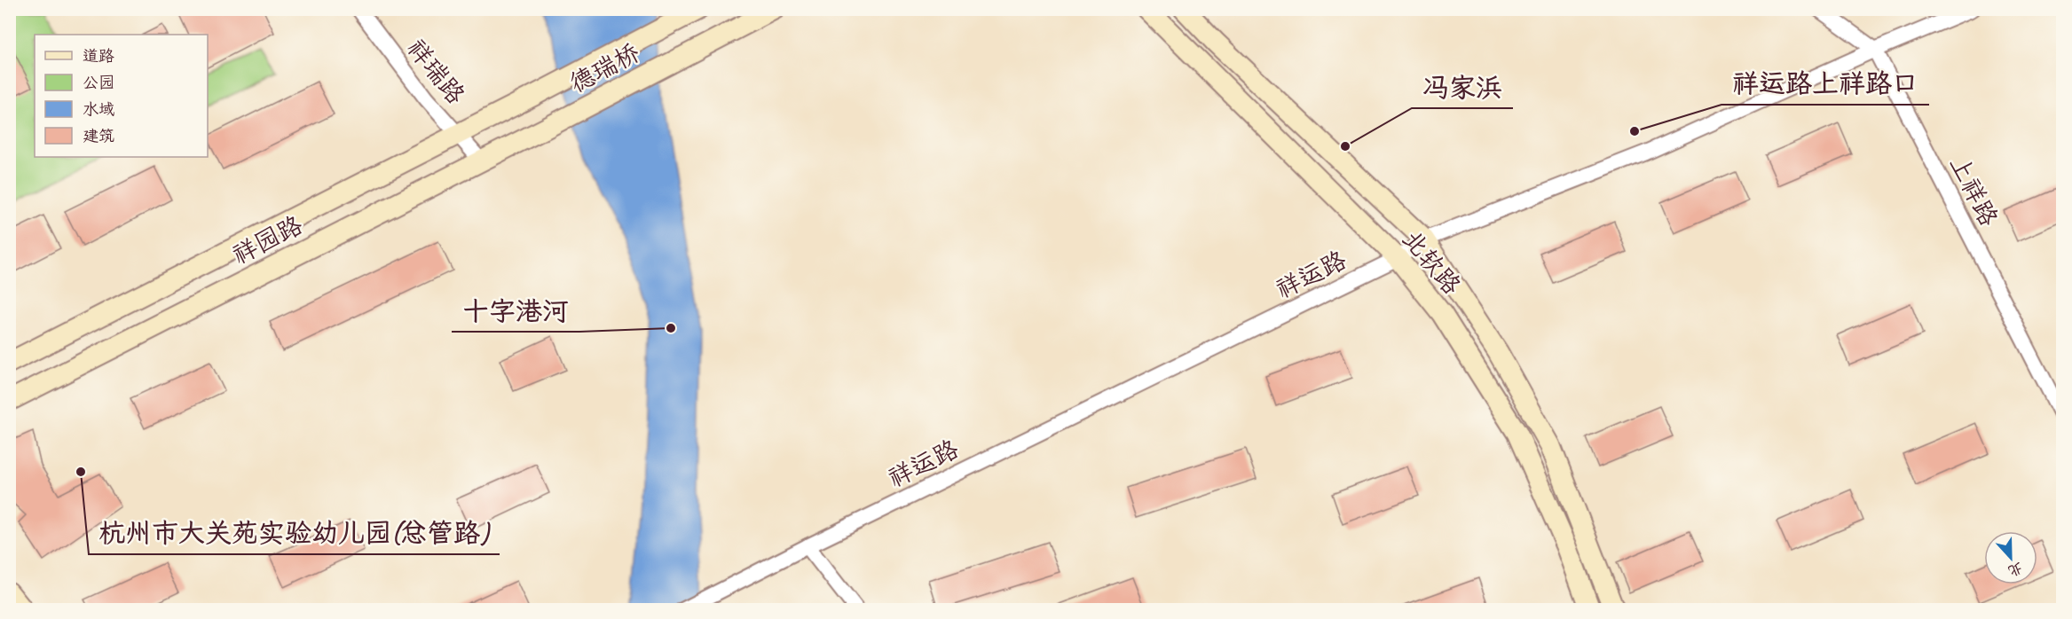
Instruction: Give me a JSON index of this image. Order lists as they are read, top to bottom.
{
  "streets": {
    "main road": ["德瑞桥", "祥园路", "北软路"],
    "street": ["祥瑞路", "上祥路", "祥运路"]
  },
  "crossings": [
    ["德瑞桥", "祥园路"],
    ["祥瑞路", "祥园路"],
    ["上祥路", "祥运路"],
    ["北软路", "祥运路"]
  ],
  "places": [
    "祥运路上祥路口",
    "冯家浜",
    "十字港河",
    "杭州市大关苑实验幼儿园(总管路)"
  ],
  "legend": [
    "道路",
    "公园",
    "水域",
    "建筑"
  ],
  "north": "bottom"
}
